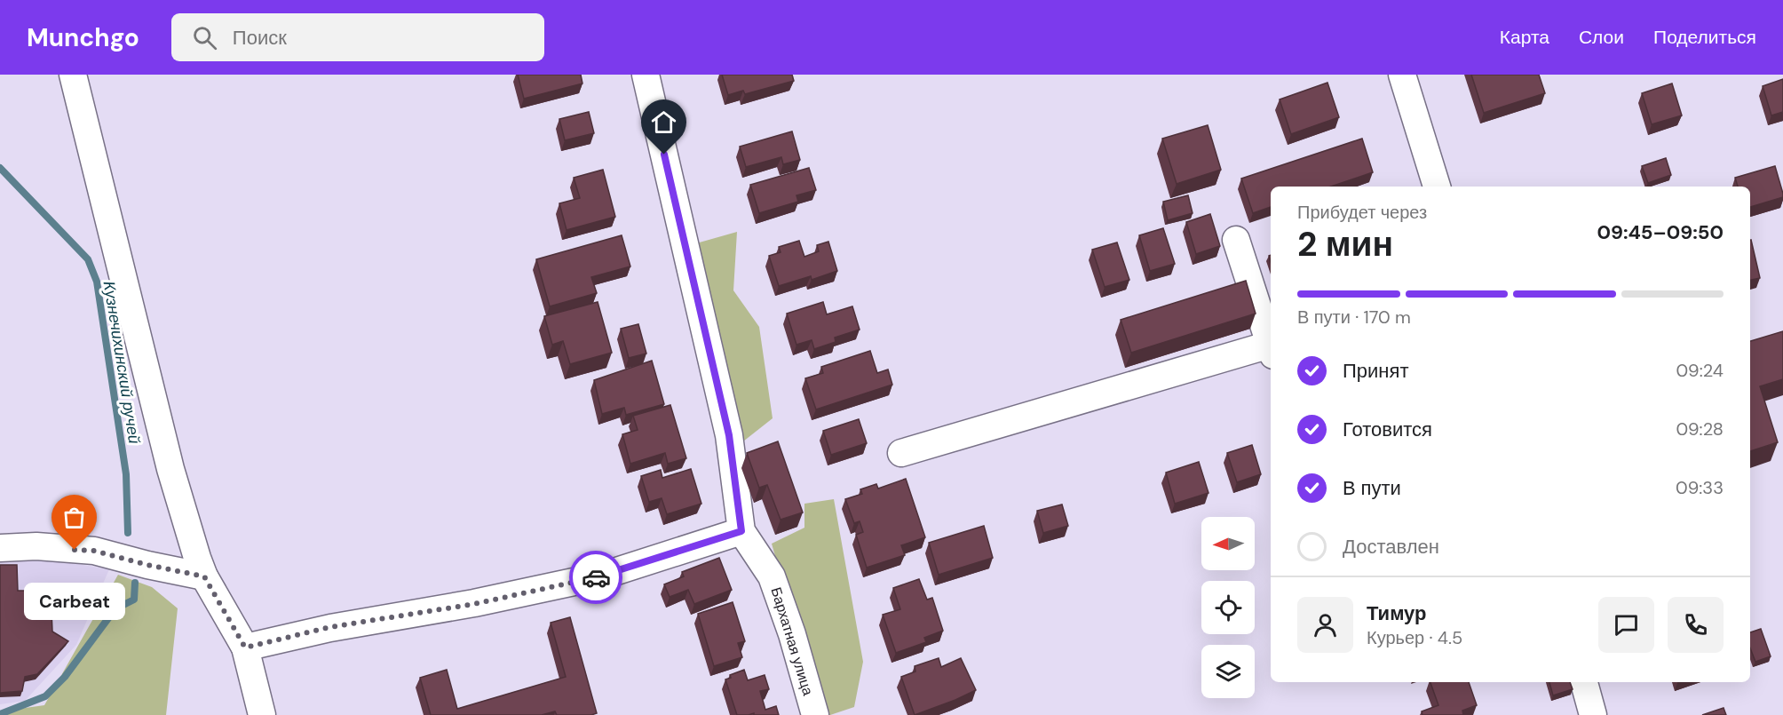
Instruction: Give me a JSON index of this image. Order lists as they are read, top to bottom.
{
  "streets": {
    "street": ["Бархатная улица"]
  },
  "water": ["Кузнечихинский ручей"],
  "places": ["Carbeat"],
  "north": "left",
  "page": {
    "header": "Munchgo",
    "search": "Поиск",
    "nav": ["Карта", "Слои", "Поделиться"],
    "heading": ["2 мин", "Прибудет через", "09:45–09:50"],
    "panel": ["Тимур", "Курьер · 4.5"],
    "bar": "В пути · 170 m",
    "list": [
      ["Принят", "09:24"],
      ["Готовится", "09:28"],
      ["В пути", "09:33"],
      "Доставлен"
    ],
    "bubble": "Carbeat"
  }
}
